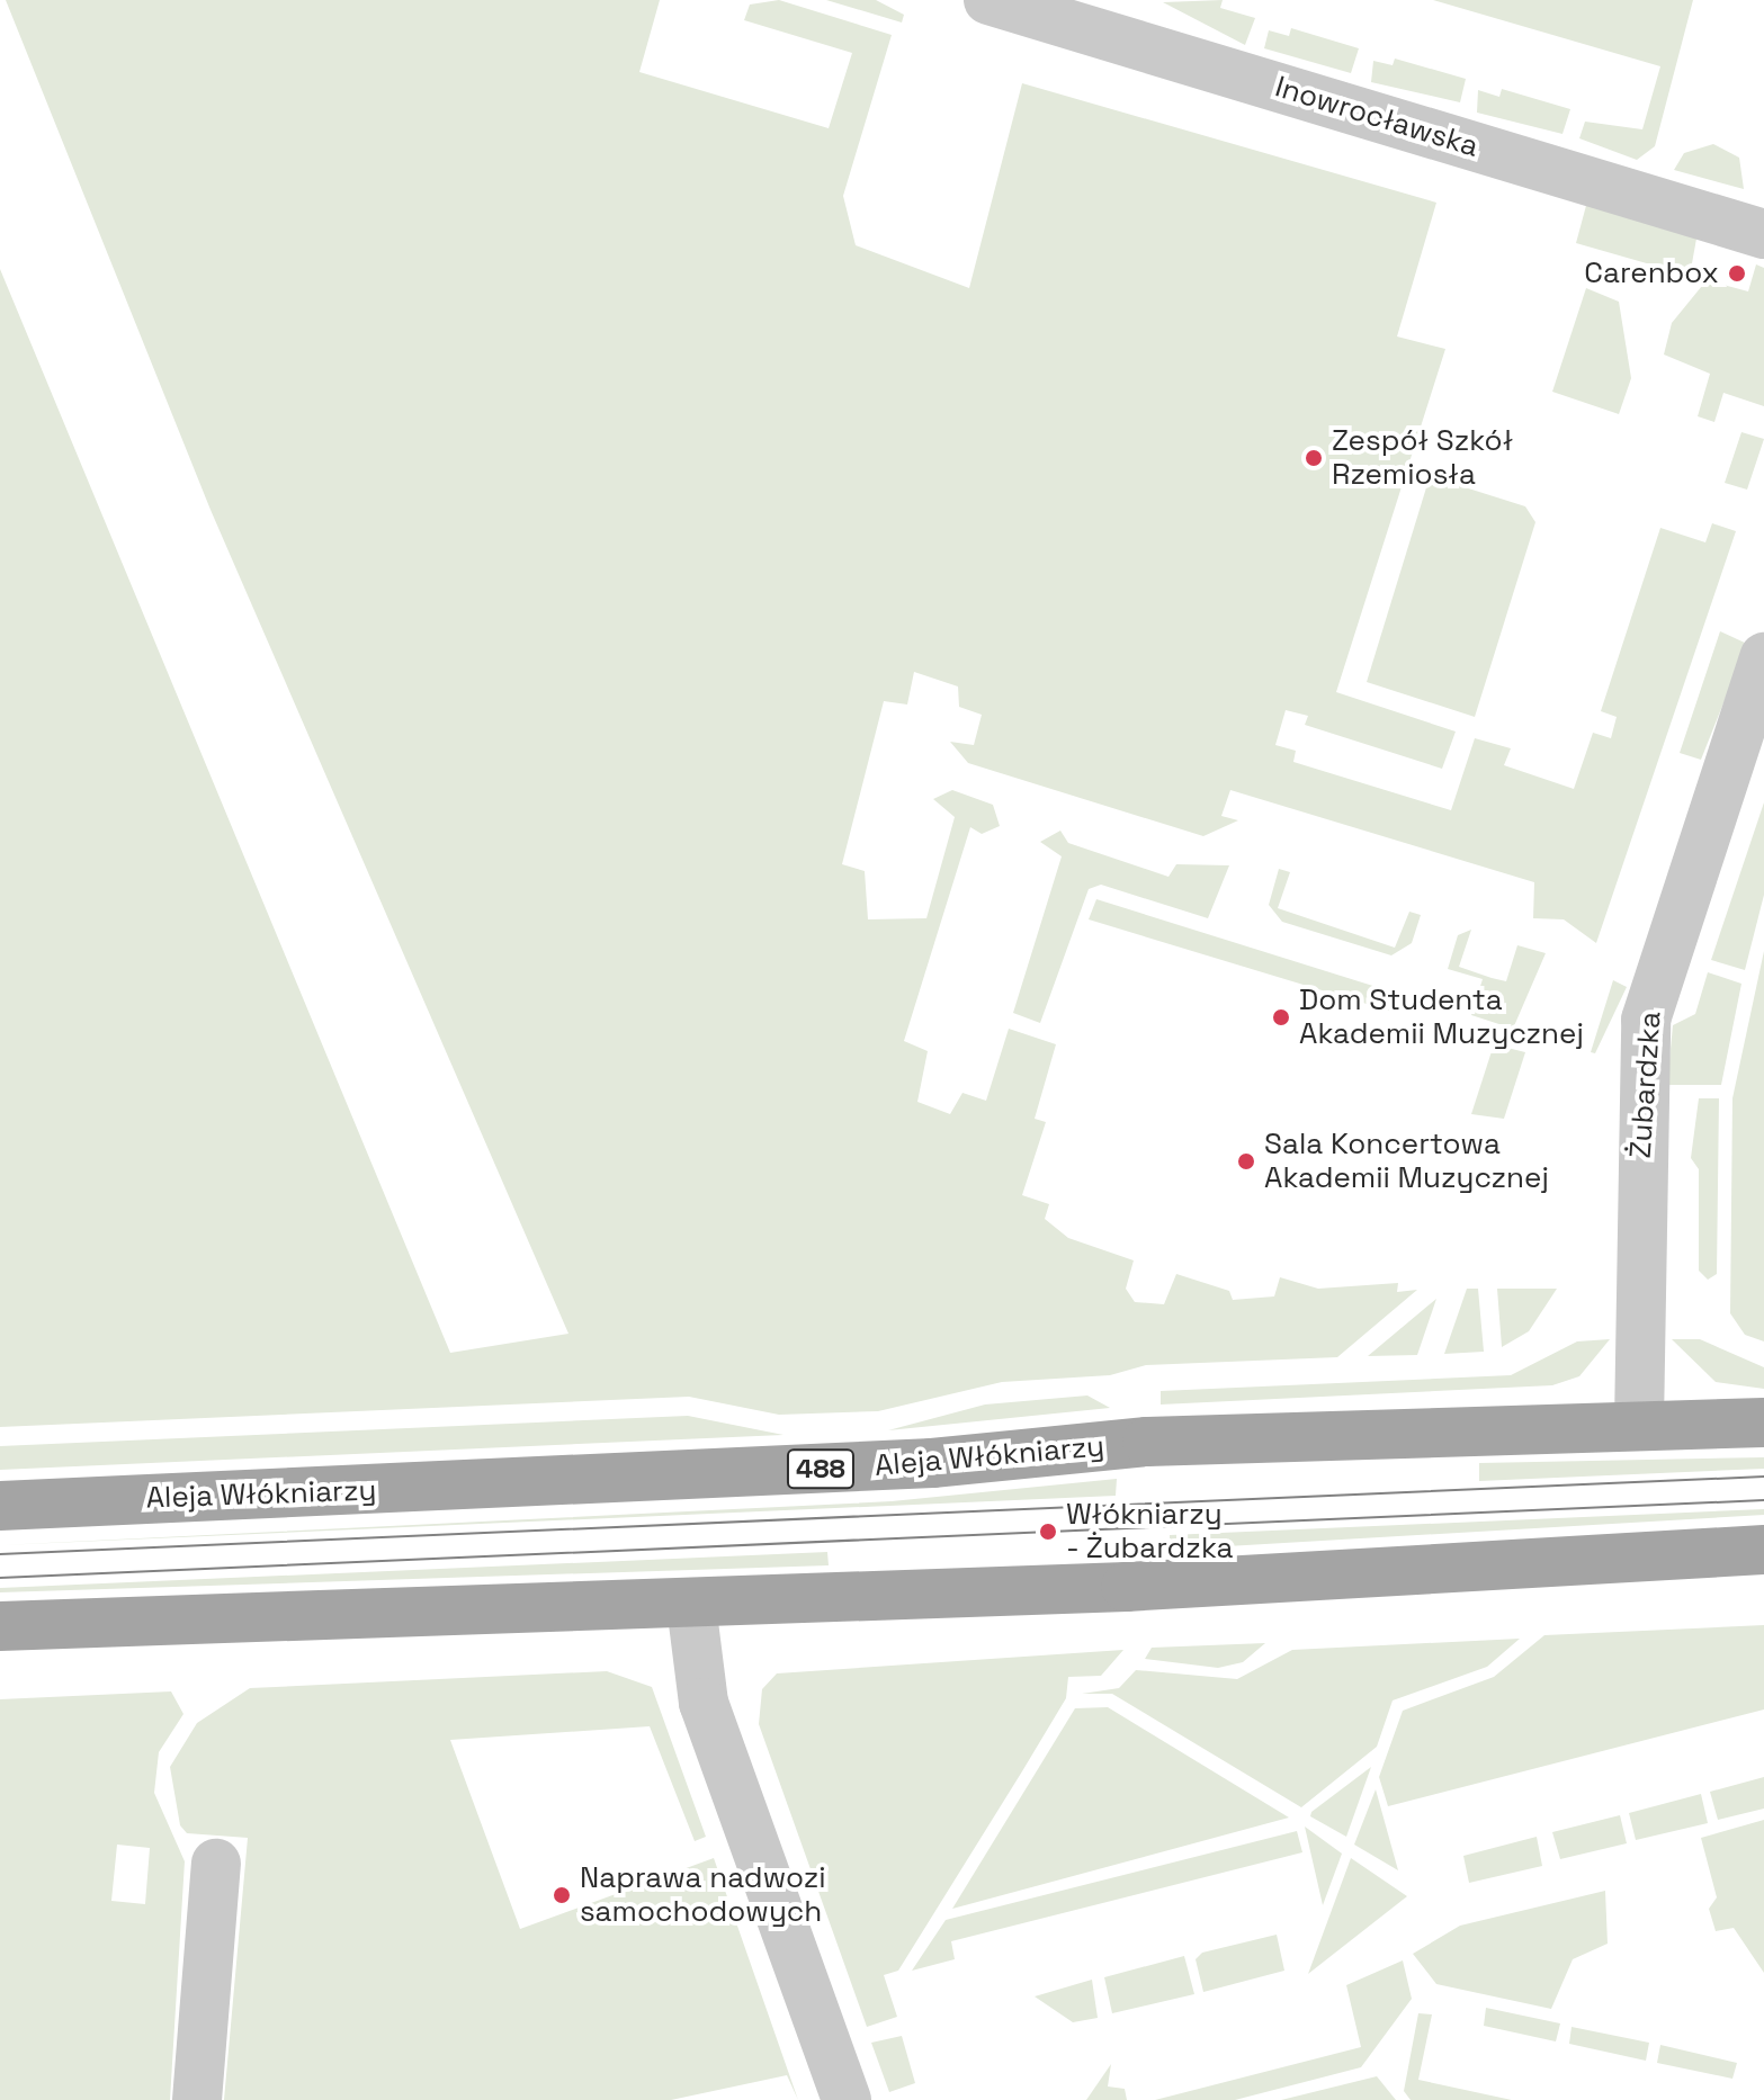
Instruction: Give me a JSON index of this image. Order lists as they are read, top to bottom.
{
  "streets": {
    "main road": ["Aleja Włókniarzy", "488"],
    "street": ["Inowrocławska", "Żubardzka"]
  },
  "crossings": [
    ["Żubardzka", "Aleja Włókniarzy"]
  ],
  "places": [
    "Carenbox",
    "Zespół Szkół Rzemiosła",
    "Dom Studenta Akademii Muzycznej",
    "Sala Koncertowa Akademii Muzycznej",
    "Włókniarzy - Żubardzka",
    "Naprawa nadwozi samochodowych"
  ]
}
